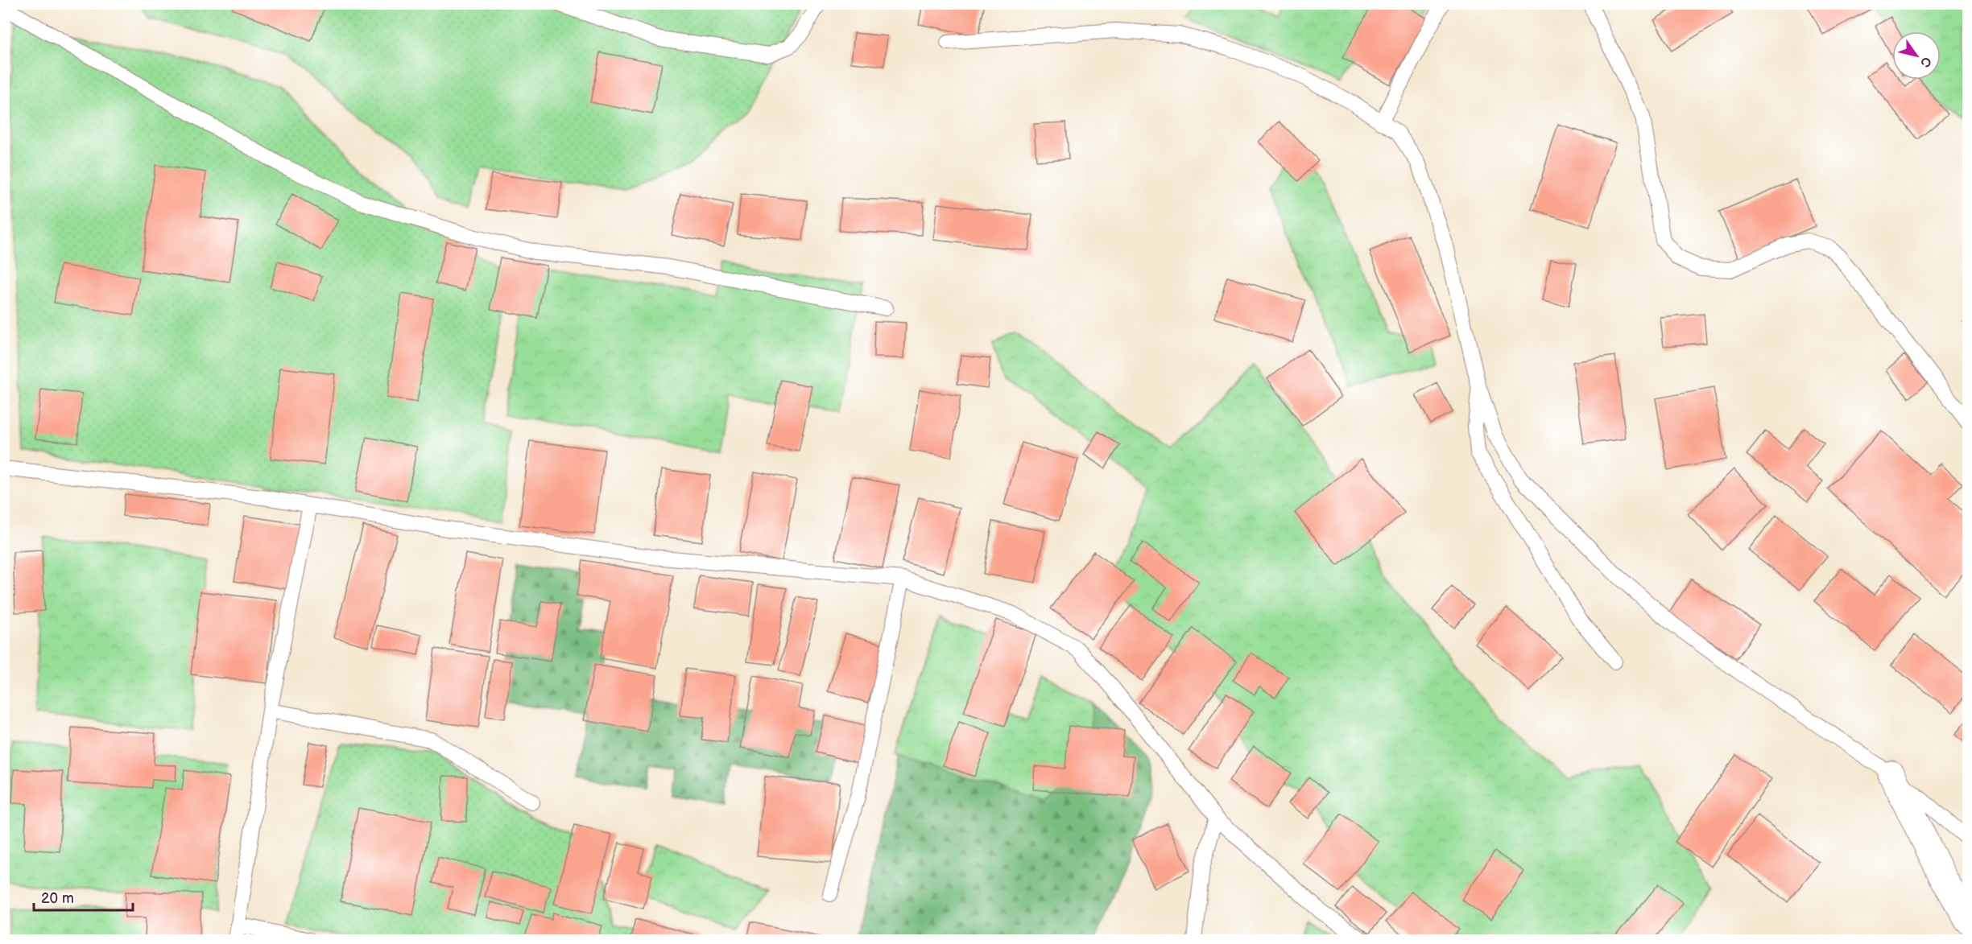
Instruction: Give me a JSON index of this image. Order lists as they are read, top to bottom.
{
  "scale_bar": "20 m",
  "north": "bottom right"
}
